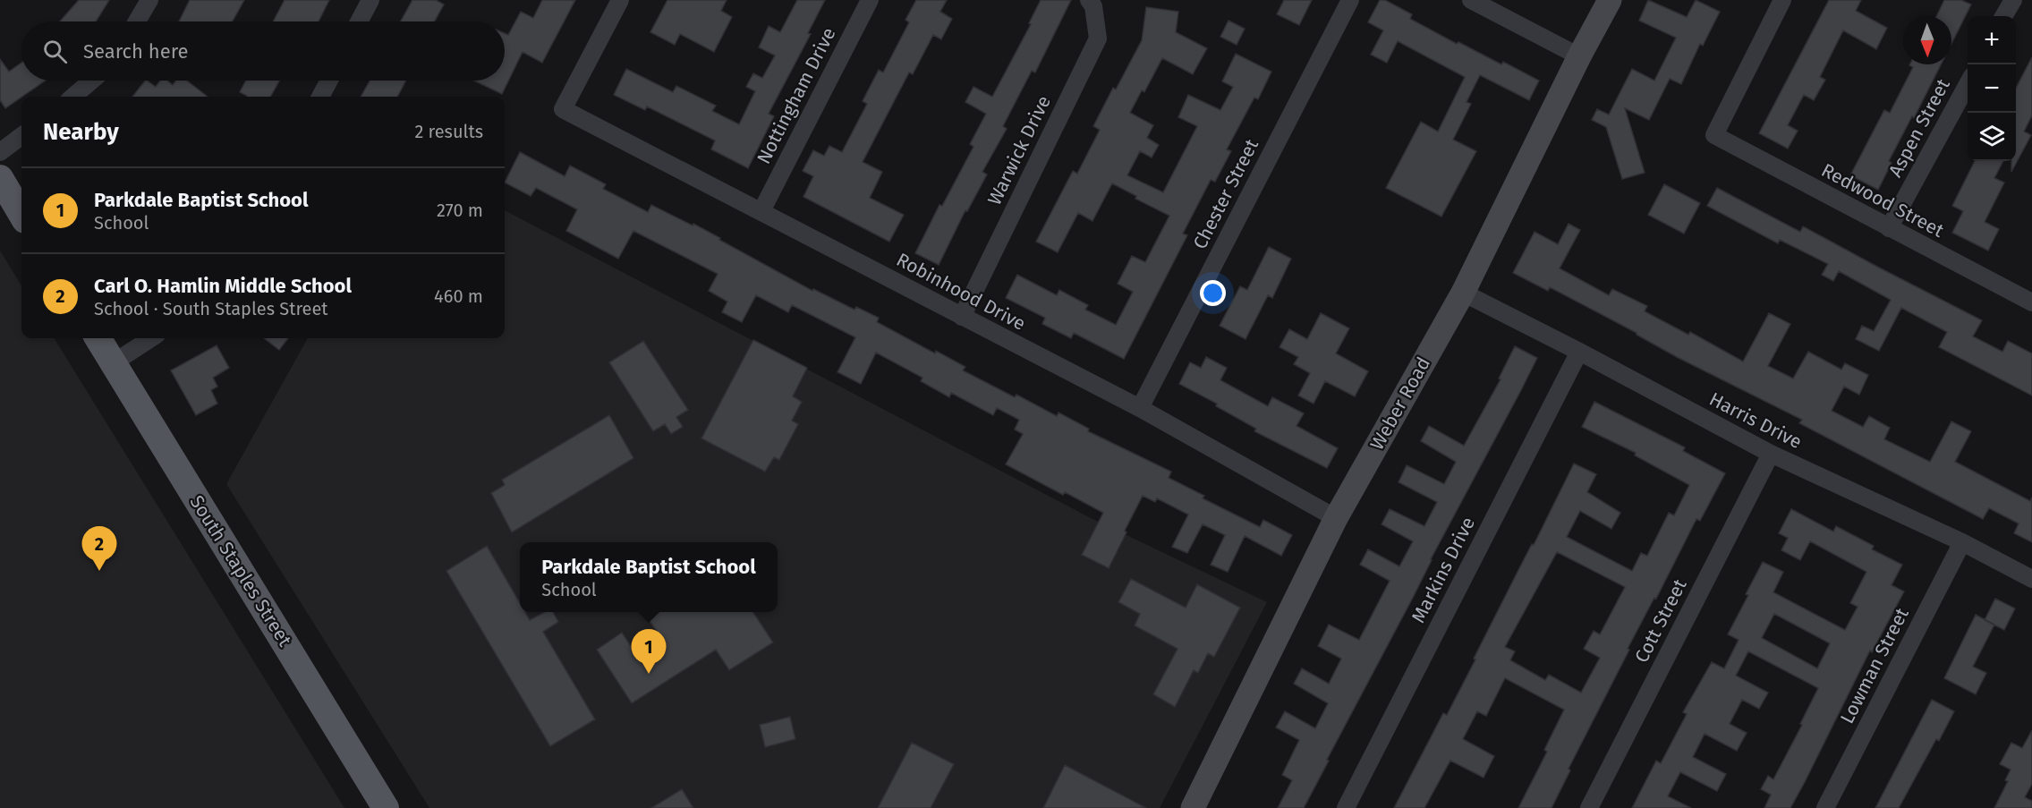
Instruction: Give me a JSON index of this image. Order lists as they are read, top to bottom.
{
  "streets": {
    "main road": ["Weber Road", "South Staples Street"],
    "street": [
      "Nottingham Drive",
      "Aspen Street",
      "Warwick Drive",
      "Chester Street",
      "Redwood Street",
      "Robinhood Drive",
      "Harris Drive",
      "Markins Drive",
      "Cott Street",
      "Lowman Street"
    ]
  },
  "crossings": [
    ["Nottingham Drive", "Robinhood Drive"],
    ["Aspen Street", "Redwood Street"],
    ["Warwick Drive", "Robinhood Drive"],
    ["Chester Street", "Robinhood Drive"],
    ["Robinhood Drive", "Weber Road"],
    ["Weber Road", "Harris Drive"],
    ["Harris Drive", "Markins Drive"],
    ["Harris Drive", "Cott Street"],
    ["Harris Drive", "Lowman Street"]
  ],
  "north": "bottom",
  "page": {
    "map_buttons": ["+", "−"],
    "search": "Search here",
    "heading": ["Nearby", "2 results"],
    "list": [
      {
        "mark": "1",
        "name": "Parkdale Baptist School",
        "note": "School",
        "value": "270 m"
      },
      {
        "mark": "2",
        "name": "Carl O. Hamlin Middle School",
        "note": "School · South Staples Street",
        "value": "460 m"
      }
    ],
    "pins": ["2", "1"],
    "popup": ["Parkdale Baptist School", "School"]
  }
}
